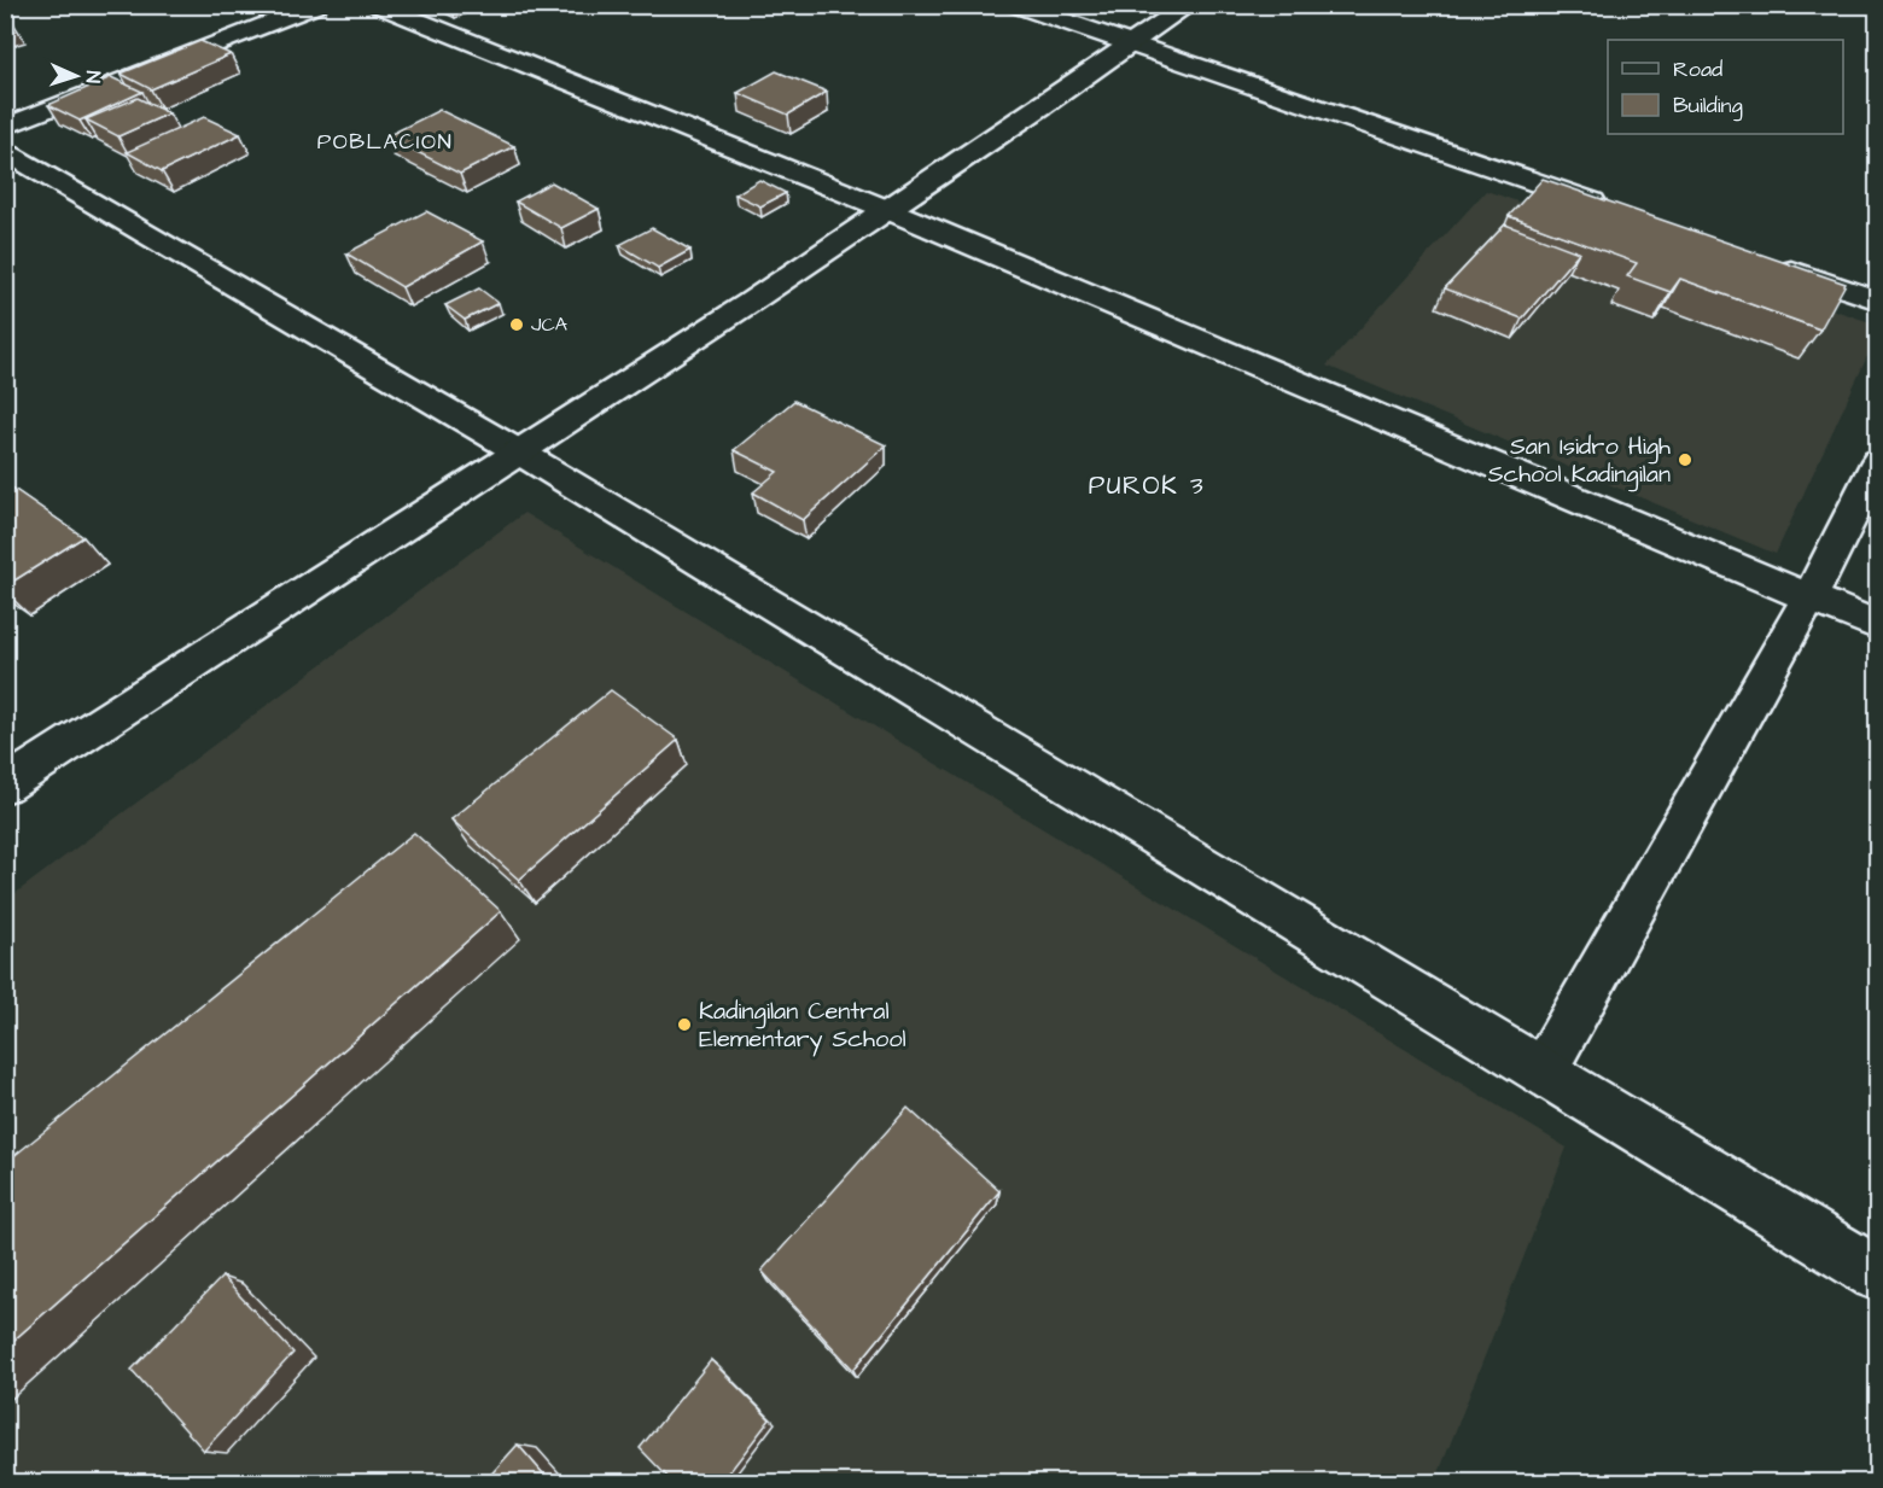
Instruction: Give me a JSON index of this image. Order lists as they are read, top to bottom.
{
  "districts": ["POBLACION", "PUROK 3"],
  "places": ["JCA", "San Isidro High School Kadingilan", "Kadingilan Central Elementary School"],
  "legend": ["Road", "Building"],
  "north": "right"
}
